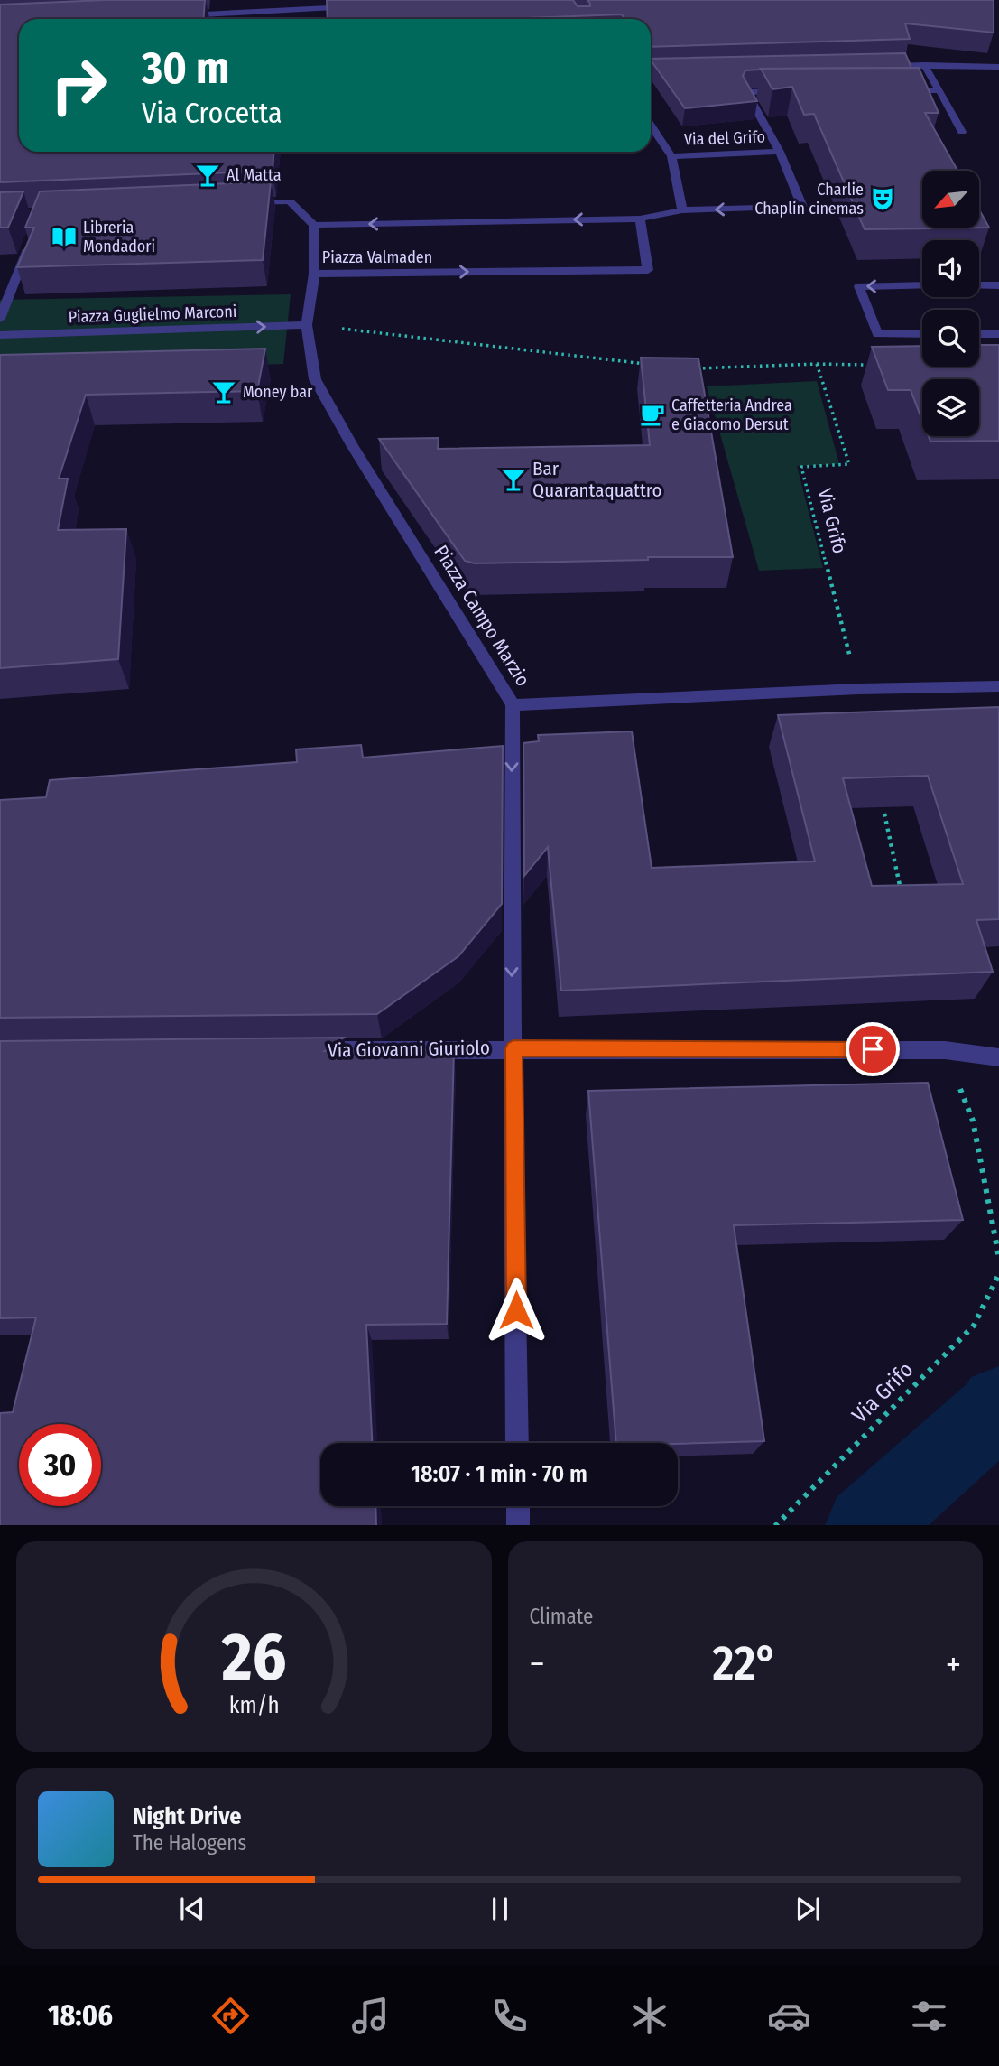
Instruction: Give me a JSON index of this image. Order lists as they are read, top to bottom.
{
  "streets": {
    "street": [
      "Via del Grifo",
      "Piazza Valmaden",
      "Piazza Guglielmo Marconi",
      "Piazza Campo Marzio",
      "Via Giovanni Giuriolo"
    ],
    "path": ["Via Grifo"]
  },
  "crossings": [
    ["Via del Grifo", "Piazza Valmaden"],
    ["Piazza Valmaden", "Piazza Campo Marzio"],
    ["Piazza Guglielmo Marconi", "Piazza Campo Marzio"],
    ["Via Grifo", "Piazza Campo Marzio"],
    ["Piazza Campo Marzio", "Via Giovanni Giuriolo"]
  ],
  "one_way": ["Piazza Guglielmo Marconi", "Via Giovanni Giuriolo"],
  "places": {
    "bar": ["Al Matta", "Money bar", "Bar Quarantaquattro"],
    "theatre": ["Charlie Chaplin cinemas"],
    "library": ["Libreria Mondadori"],
    "cafe": ["Caffetteria Andrea e Giacomo Dersut"]
  },
  "north": "bottom left",
  "page": {
    "turn": ["30 m", "Via Crocetta"],
    "limit": "30",
    "trip": "18:07 · 1 min · 70 m",
    "tile": "Climate",
    "heat": ["−", "22°", "+"],
    "song": ["Night Drive", "The Halogens"],
    "tabs": "18:06",
    "gauge": ["26", "km/h"]
  }
}
